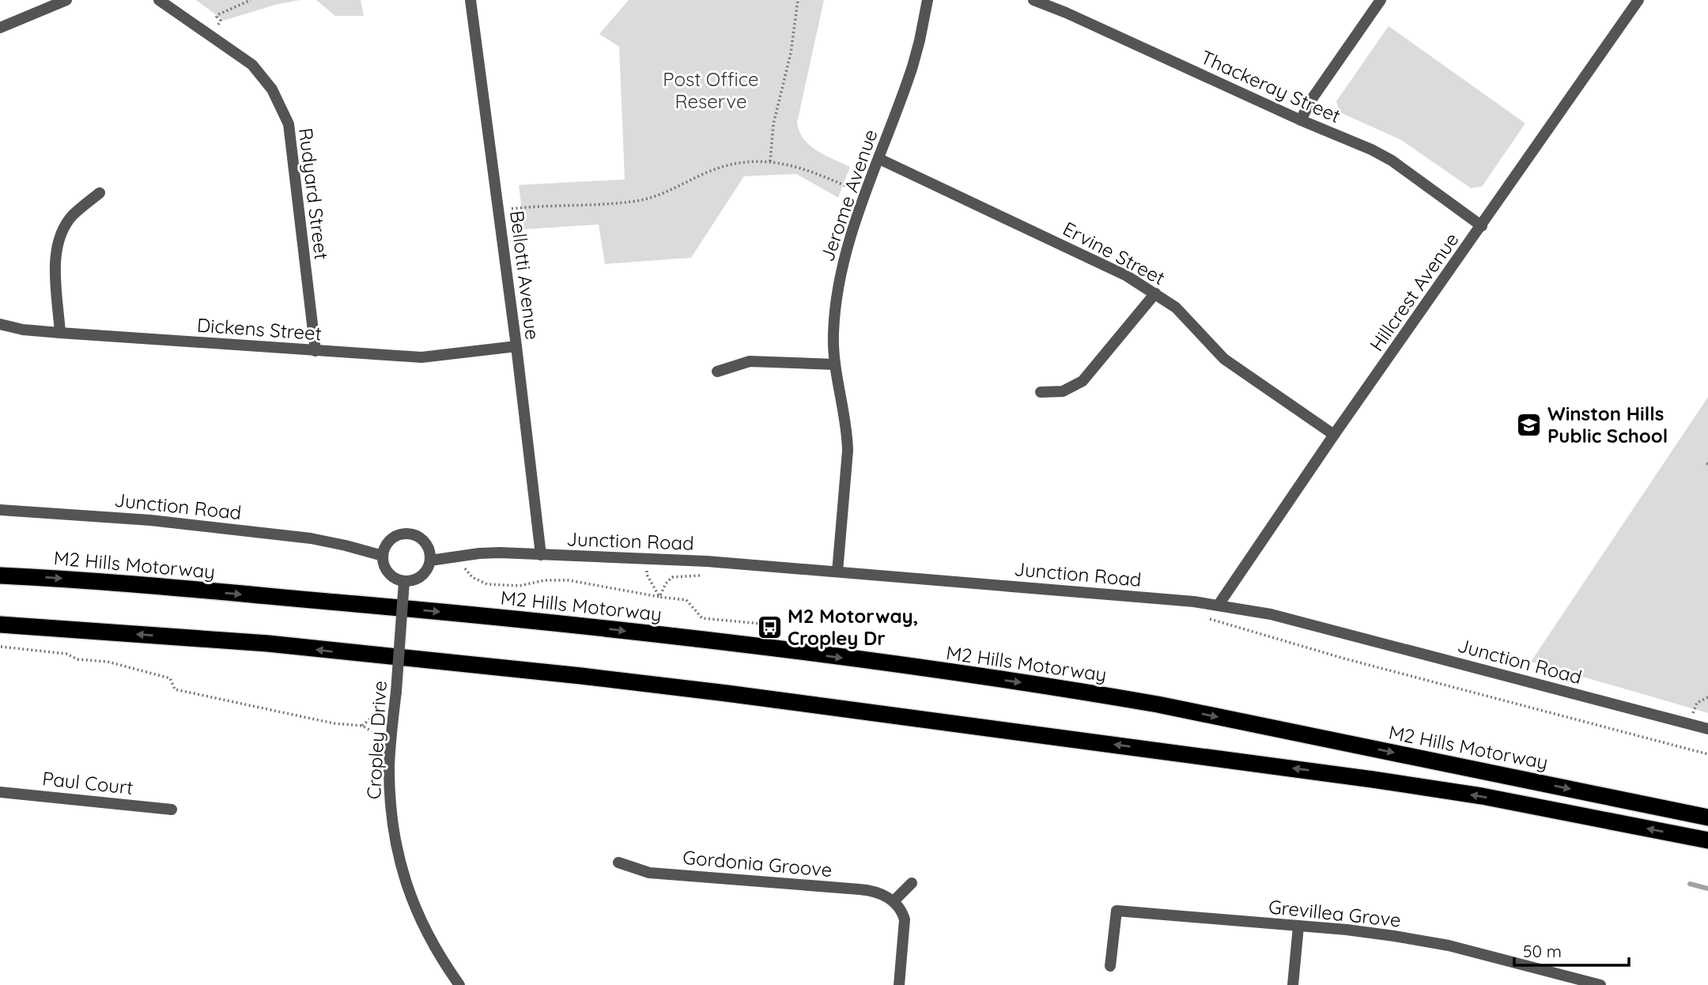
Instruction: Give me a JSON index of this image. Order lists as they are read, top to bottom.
{
  "streets": {
    "highway": ["M2 Hills Motorway"],
    "street": [
      "Thackeray Street",
      "Rudyard Street",
      "Jerome Avenue",
      "Ervine Street",
      "Bellotti Avenue",
      "Hillcrest Avenue",
      "Dickens Street",
      "Junction Road",
      "Cropley Drive",
      "Paul Court",
      "Gordonia Groove",
      "Grevillea Grove"
    ]
  },
  "crossings": [
    ["Thackeray Street", "Hillcrest Avenue"],
    ["Rudyard Street", "Dickens Street"],
    ["Jerome Avenue", "Ervine Street"],
    ["Jerome Avenue", "Junction Road"],
    ["Ervine Street", "Hillcrest Avenue"],
    ["Bellotti Avenue", "Dickens Street"],
    ["Bellotti Avenue", "Junction Road"],
    ["Hillcrest Avenue", "Junction Road"],
    ["Junction Road", "Cropley Drive"]
  ],
  "parks": ["Post Office Reserve"],
  "places": {
    "school or university": ["Winston Hills Public School"],
    "bus stop": ["M2 Motorway, Cropley Dr"]
  },
  "scale_bar": "50 m"
}
